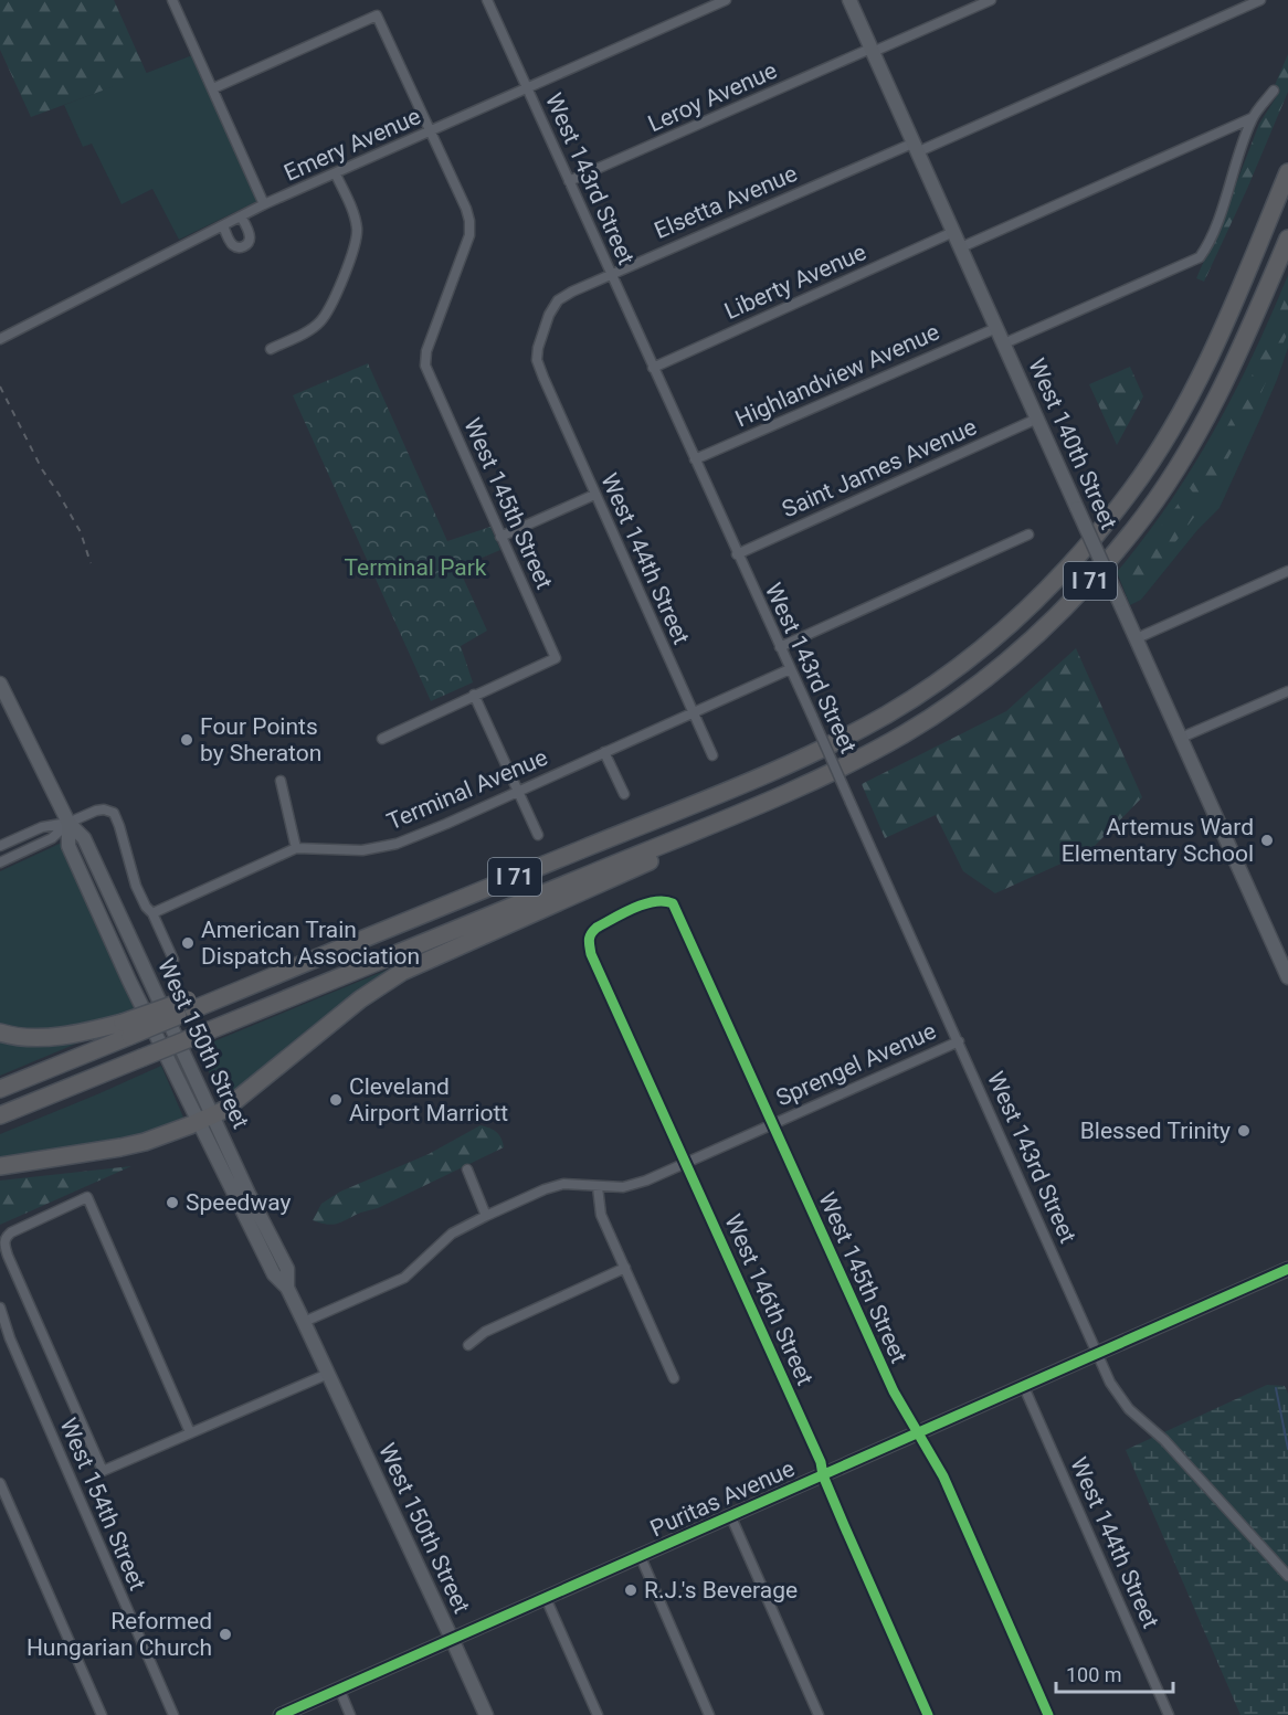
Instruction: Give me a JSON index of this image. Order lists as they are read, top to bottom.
{
  "streets": {
    "highway": ["I 71"],
    "street": [
      "Leroy Avenue",
      "Emery Avenue",
      "West 143rd Street",
      "Elsetta Avenue",
      "Liberty Avenue",
      "Highlandview Avenue",
      "West 140th Street",
      "Saint James Avenue",
      "West 145th Street",
      "West 144th Street",
      "Terminal Avenue",
      "West 150th Street",
      "Sprengel Avenue",
      "West 146th Street",
      "Puritas Avenue",
      "West 154th Street"
    ]
  },
  "crossings": [
    ["Leroy Avenue", "West 143rd Street"],
    ["Leroy Avenue", "West 140th Street"],
    ["Emery Avenue", "West 143rd Street"],
    ["Emery Avenue", "West 145th Street"],
    ["West 143rd Street", "Elsetta Avenue"],
    ["West 143rd Street", "Liberty Avenue"],
    ["West 143rd Street", "Highlandview Avenue"],
    ["West 143rd Street", "Saint James Avenue"],
    ["West 143rd Street", "Terminal Avenue"],
    ["West 143rd Street", "Sprengel Avenue"],
    ["West 143rd Street", "Puritas Avenue"],
    ["Elsetta Avenue", "West 140th Street"],
    ["Elsetta Avenue", "West 144th Street"],
    ["Liberty Avenue", "West 140th Street"],
    ["Highlandview Avenue", "West 140th Street"],
    ["West 140th Street", "Saint James Avenue"],
    ["West 145th Street", "Sprengel Avenue"],
    ["West 145th Street", "West 146th Street"],
    ["West 145th Street", "Puritas Avenue"],
    ["West 144th Street", "Terminal Avenue"],
    ["West 144th Street", "Puritas Avenue"],
    ["Terminal Avenue", "West 150th Street"],
    ["West 150th Street", "Sprengel Avenue"],
    ["West 150th Street", "Puritas Avenue"],
    ["Sprengel Avenue", "West 146th Street"],
    ["West 146th Street", "Puritas Avenue"]
  ],
  "parks": ["Terminal Park"],
  "places": [
    "Four Points by Sheraton",
    "Artemus Ward Elementary School",
    "American Train Dispatch Association",
    "Cleveland Airport Marriott",
    "Blessed Trinity",
    "Speedway",
    "R.J.'s Beverage",
    "Reformed Hungarian Church"
  ],
  "scale_bar": "100 m"
}
